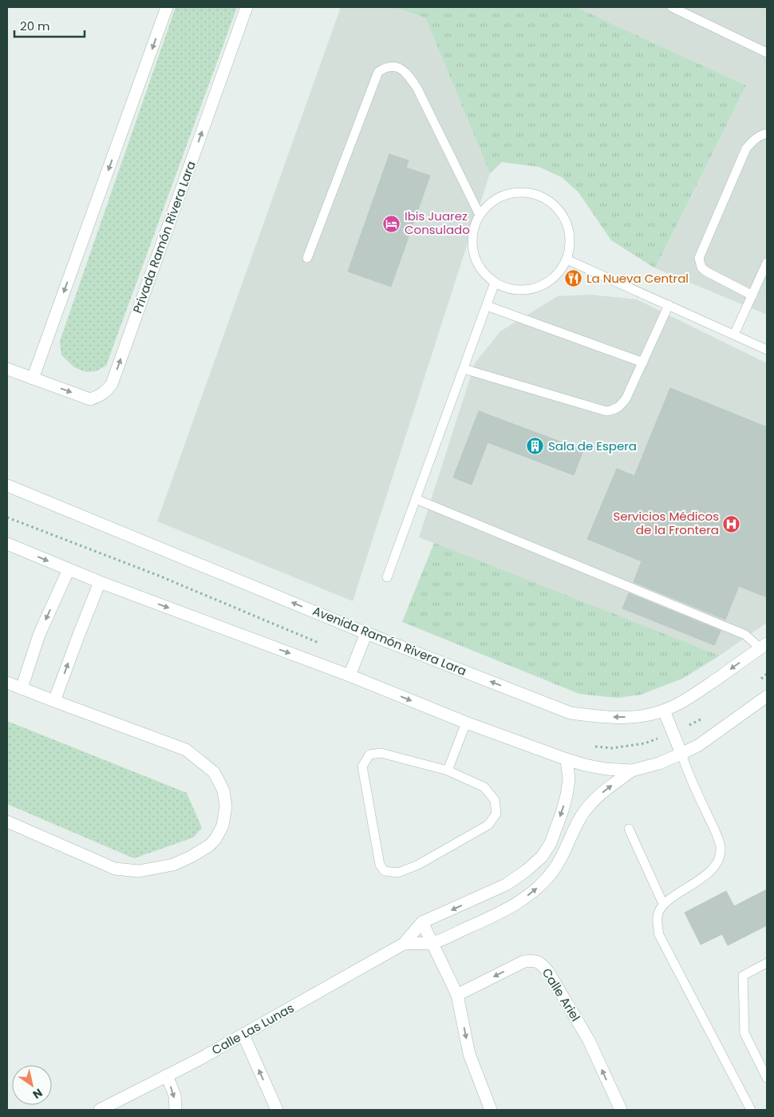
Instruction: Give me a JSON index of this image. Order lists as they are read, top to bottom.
{
  "streets": {
    "street": [
      "Privada Ramón Rivera Lara",
      "Avenida Ramón Rivera Lara",
      "Calle Ariel",
      "Calle Las Lunas"
    ]
  },
  "places": {
    "hotel": ["Ibis Juarez Consulado"],
    "restaurant": ["La Nueva Central"],
    "building": ["Sala de Espera"],
    "hospital": ["Servicios Médicos de la Frontera"]
  },
  "scale_bar": "20 m",
  "north": "bottom right"
}
